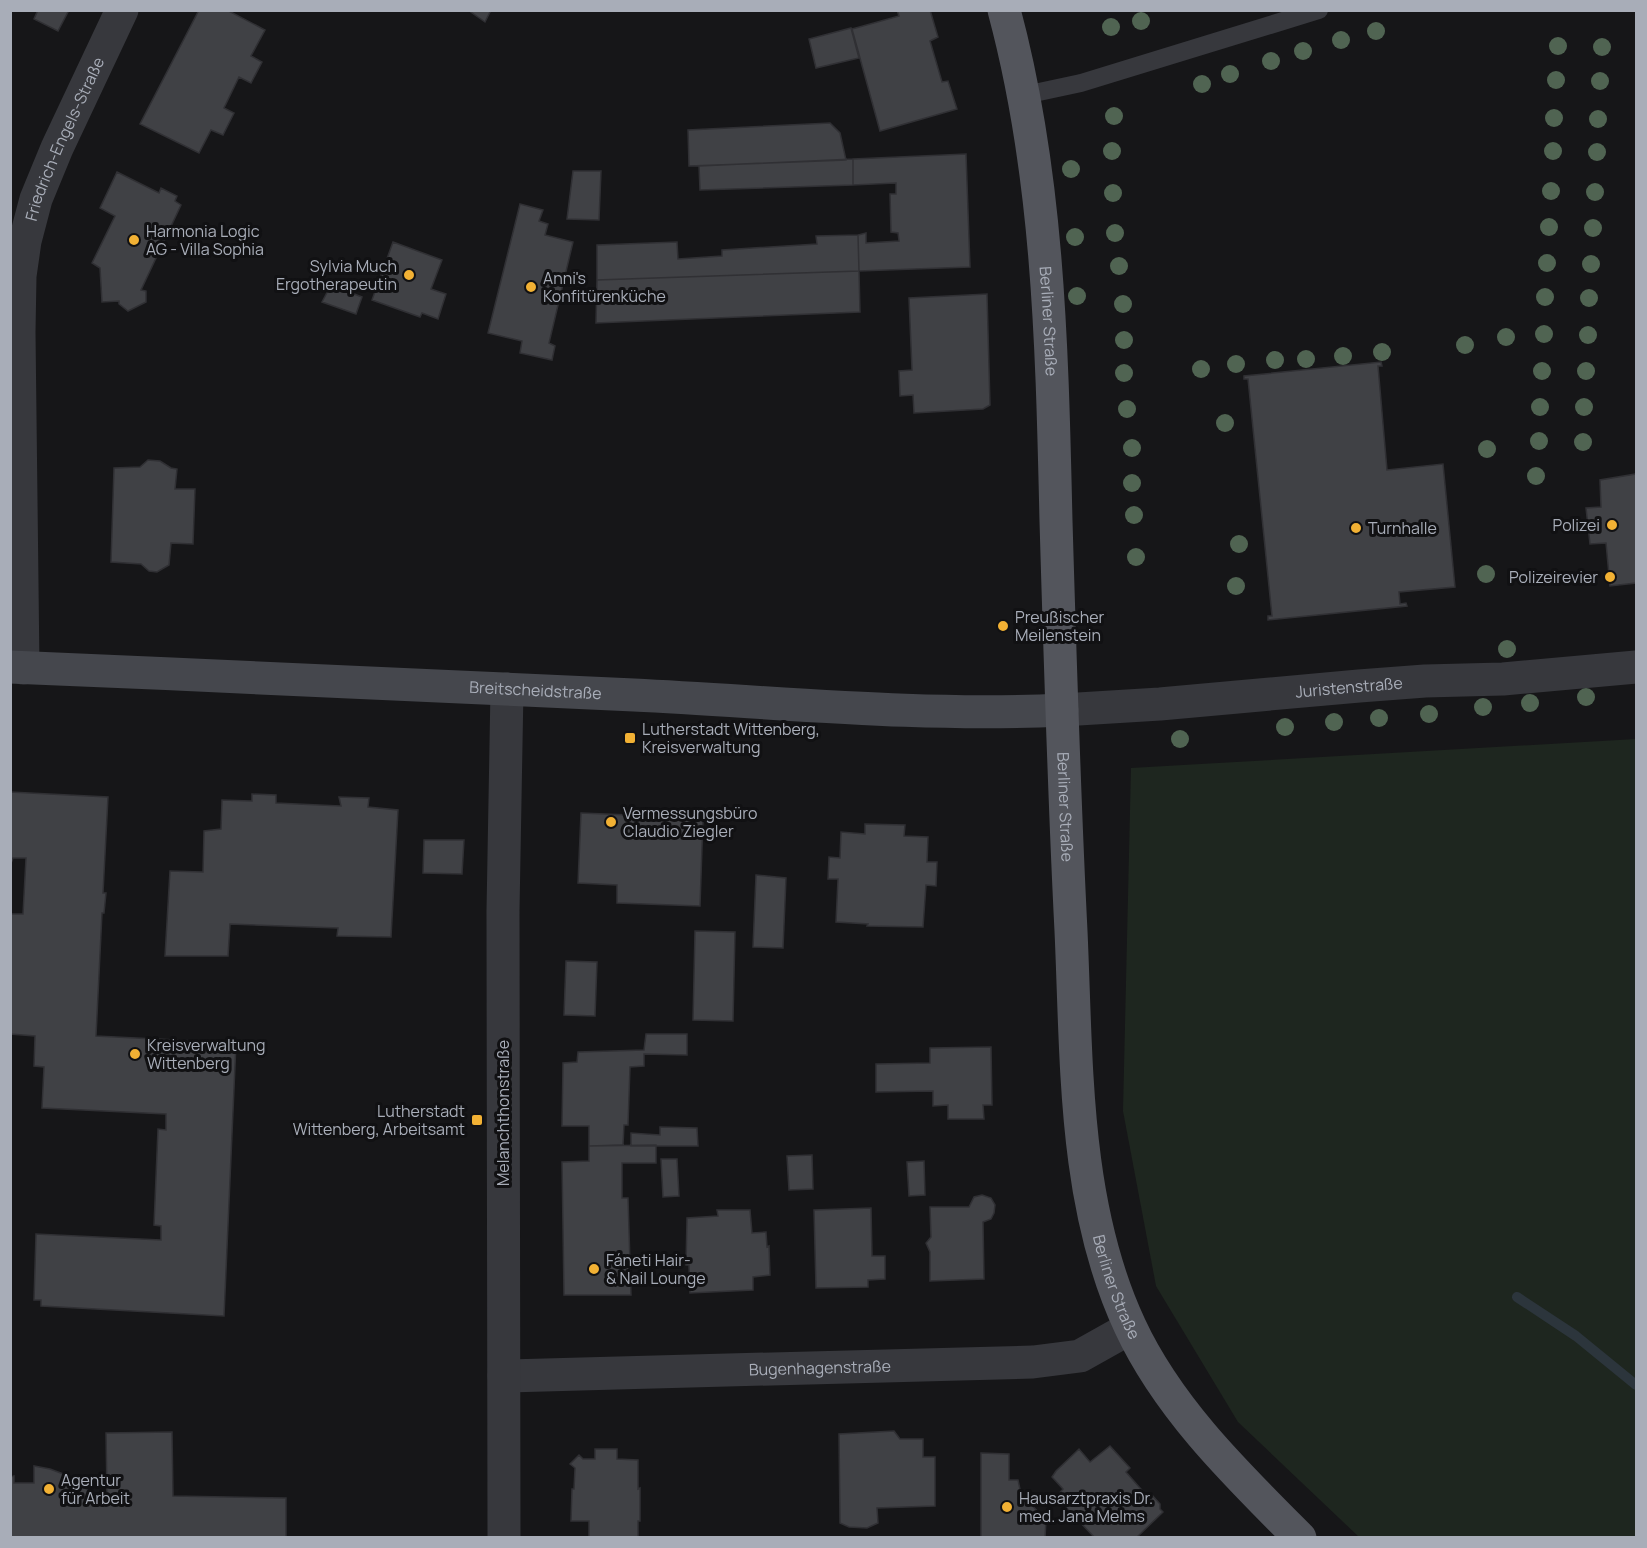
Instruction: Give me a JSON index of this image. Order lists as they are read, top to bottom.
{
  "streets": {
    "main road": ["Berliner Straße"],
    "street": [
      "Friedrich-Engels-Straße",
      "Juristenstraße",
      "Breitscheidstraße",
      "Melanchthonstraße",
      "Bugenhagenstraße"
    ]
  },
  "crossings": [
    ["Friedrich-Engels-Straße", "Breitscheidstraße"],
    ["Berliner Straße", "Juristenstraße"],
    ["Berliner Straße", "Breitscheidstraße"],
    ["Berliner Straße", "Bugenhagenstraße"],
    ["Juristenstraße", "Breitscheidstraße"],
    ["Breitscheidstraße", "Melanchthonstraße"],
    ["Melanchthonstraße", "Bugenhagenstraße"]
  ],
  "places": {
    "other": [
      "Harmonia Logic AG - Villa Sophia",
      "Sylvia Much Ergotherapeutin",
      "Anni's Konfitürenküche",
      "Polizei",
      "Turnhalle",
      "Polizeirevier",
      "Preußischer Meilenstein",
      "Vermessungsbüro Claudio Ziegler",
      "Kreisverwaltung Wittenberg",
      "Fáneti Hair- & Nail Lounge",
      "Agentur für Arbeit",
      "Hausarztpraxis Dr. med. Jana Melms"
    ],
    "transit": ["Lutherstadt Wittenberg, Kreisverwaltung", "Lutherstadt Wittenberg, Arbeitsamt"]
  }
}
